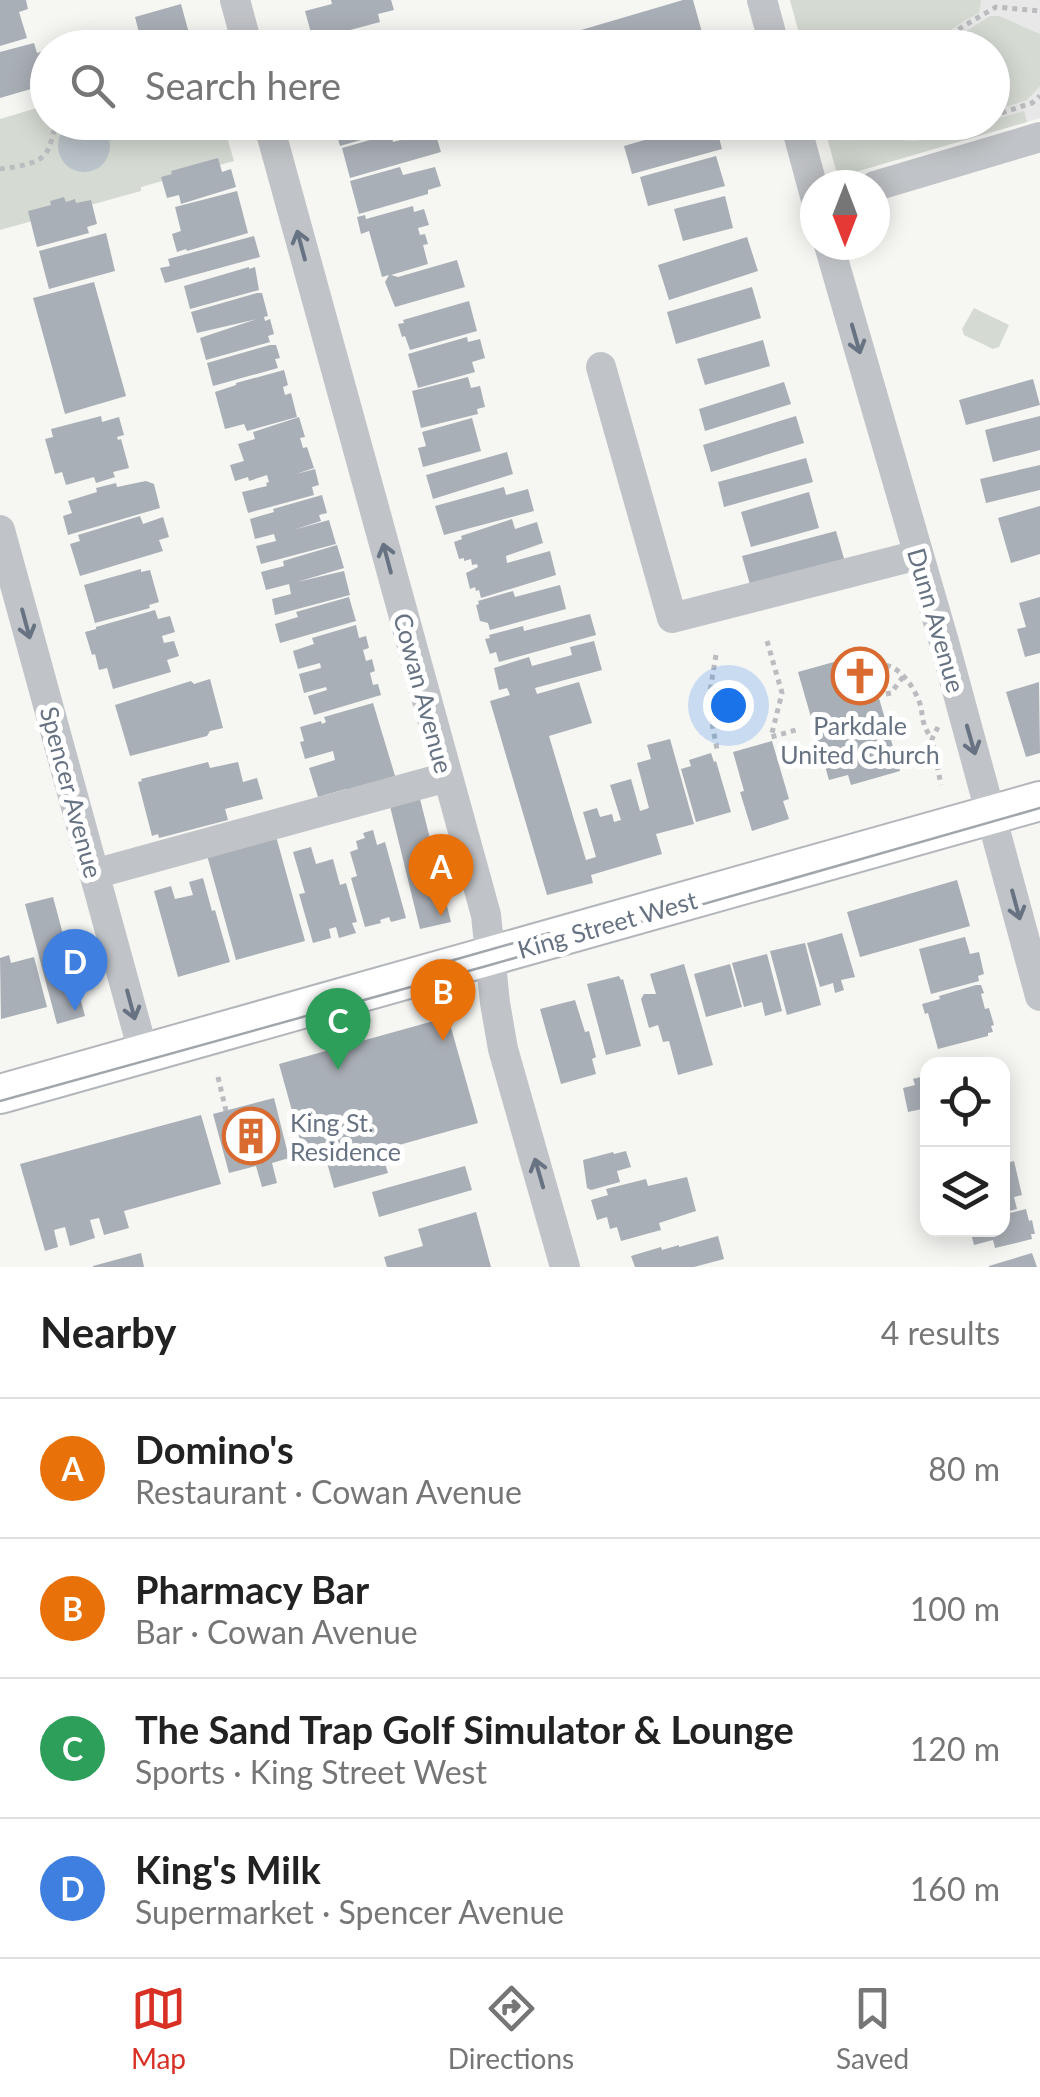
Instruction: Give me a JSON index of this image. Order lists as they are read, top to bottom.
{
  "streets": {
    "main road": ["King Street West"],
    "street": ["Dunn Avenue", "Cowan Avenue", "Spencer Avenue"]
  },
  "crossings": [
    ["Dunn Avenue", "King Street West"],
    ["Cowan Avenue", "King Street West"],
    ["Spencer Avenue", "King Street West"]
  ],
  "one_way": ["Dunn Avenue", "Cowan Avenue", "Spencer Avenue"],
  "places": {
    "church": ["Parkdale United Church"],
    "building": ["King St. Residence"]
  },
  "north": "bottom",
  "page": {
    "search": "Search here",
    "pins": [
      "A",
      "D",
      "B",
      "C"
    ],
    "heading": ["Nearby", "4 results"],
    "list": [
      {
        "mark": "A",
        "name": "Domino's",
        "note": "Restaurant · Cowan Avenue",
        "value": "80 m"
      },
      {
        "mark": "B",
        "name": "Pharmacy Bar",
        "note": "Bar · Cowan Avenue",
        "value": "100 m"
      },
      {
        "mark": "C",
        "name": "The Sand Trap Golf Simulator & Lounge",
        "note": "Sports · King Street West",
        "value": "120 m"
      },
      {
        "mark": "D",
        "name": "King's Milk",
        "note": "Supermarket · Spencer Avenue",
        "value": "160 m"
      }
    ],
    "nav": ["Map", "Directions", "Saved"]
  }
}
